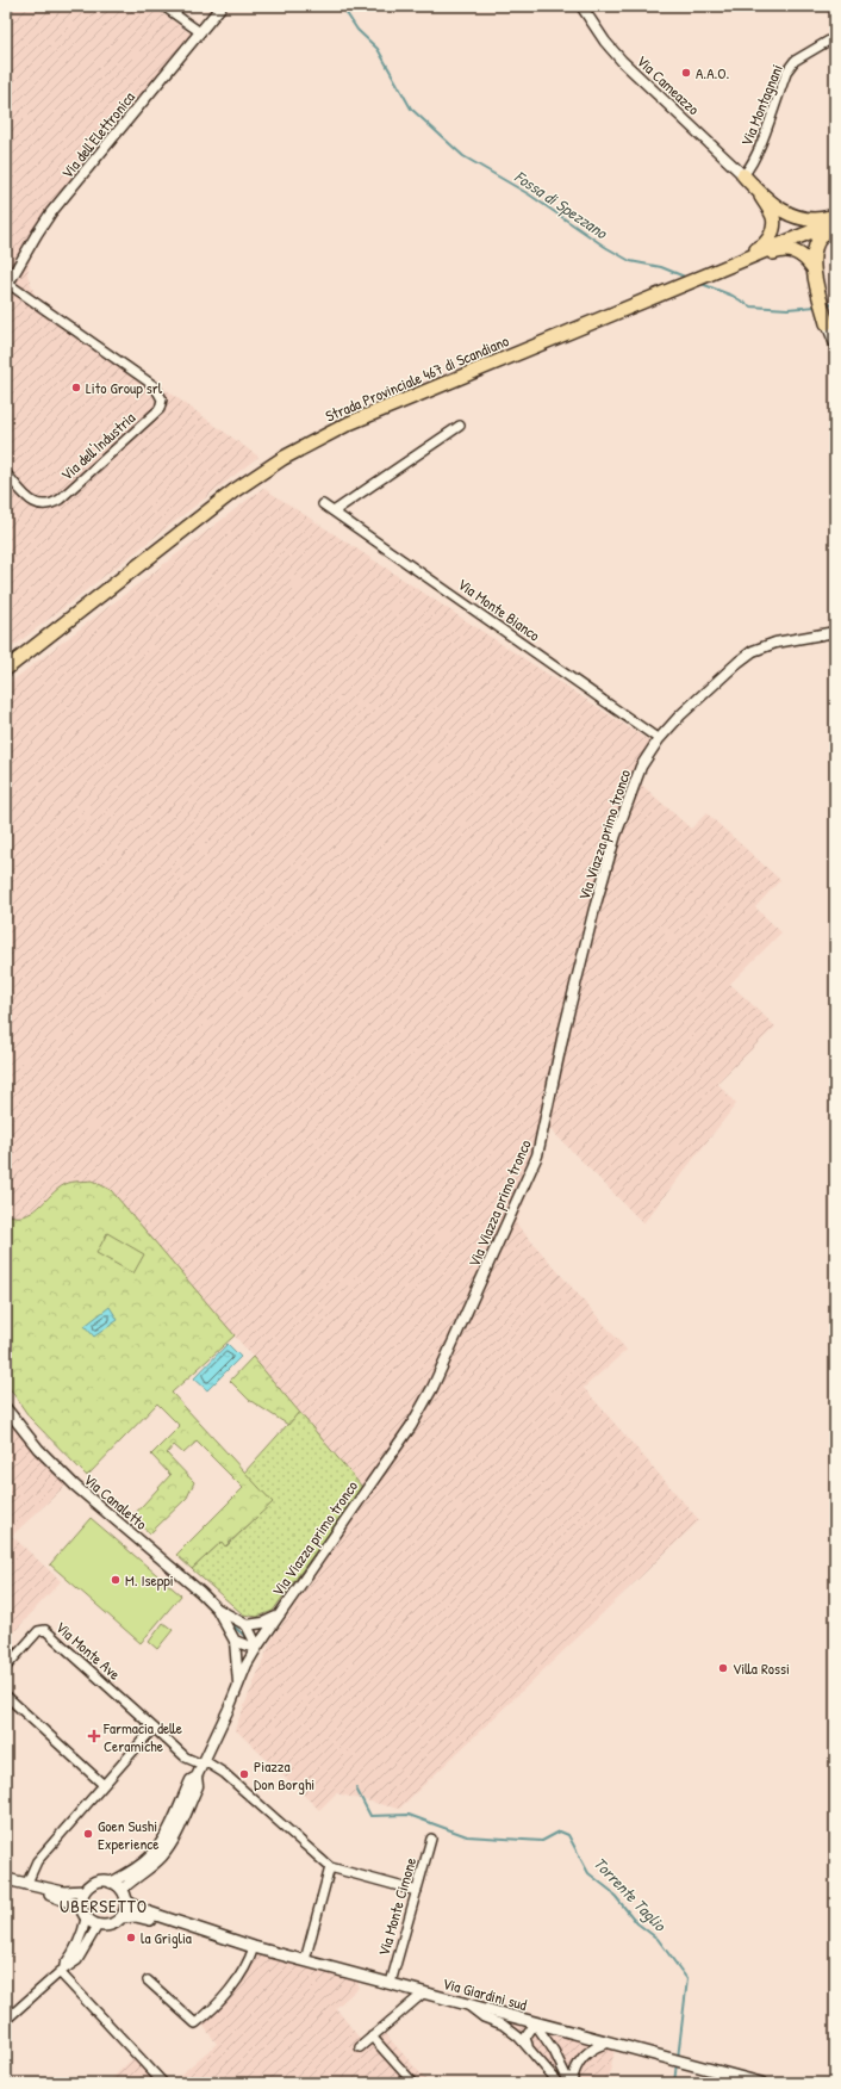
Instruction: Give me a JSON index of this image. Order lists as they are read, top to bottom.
{
  "streets": {
    "highway": ["Strada Provinciale 467 di Scandiano"],
    "main road": ["Via Giardini sud"],
    "street": [
      "Via Cameazzo",
      "Via Montagnani",
      "Via dell'Elettronica",
      "Via dell'Industria",
      "Via Monte Bianco",
      "Via Viazza primo tronco",
      "Via Canaletto",
      "Via Monte Ave",
      "Via Monte Cimone"
    ]
  },
  "crossings": [
    ["Via Cameazzo", "Via Montagnani"],
    ["Via dell'Elettronica", "Via dell'Industria"],
    ["Via Monte Bianco", "Via Viazza primo tronco"],
    ["Via Viazza primo tronco", "Via Canaletto"],
    ["Via Monte Cimone", "Via Giardini sud"]
  ],
  "districts": ["UBERSETTO"],
  "water": ["Fossa di Spezzano", "Torrente Taglio"],
  "places": {
    "other": [
      "A.A.O.",
      "Lito Group srl",
      "M. Iseppi",
      "Villa Rossi",
      "Piazza Don Borghi",
      "Goen Sushi Experience",
      "la Griglia"
    ],
    "health": ["Farmacia delle Ceramiche"]
  }
}
